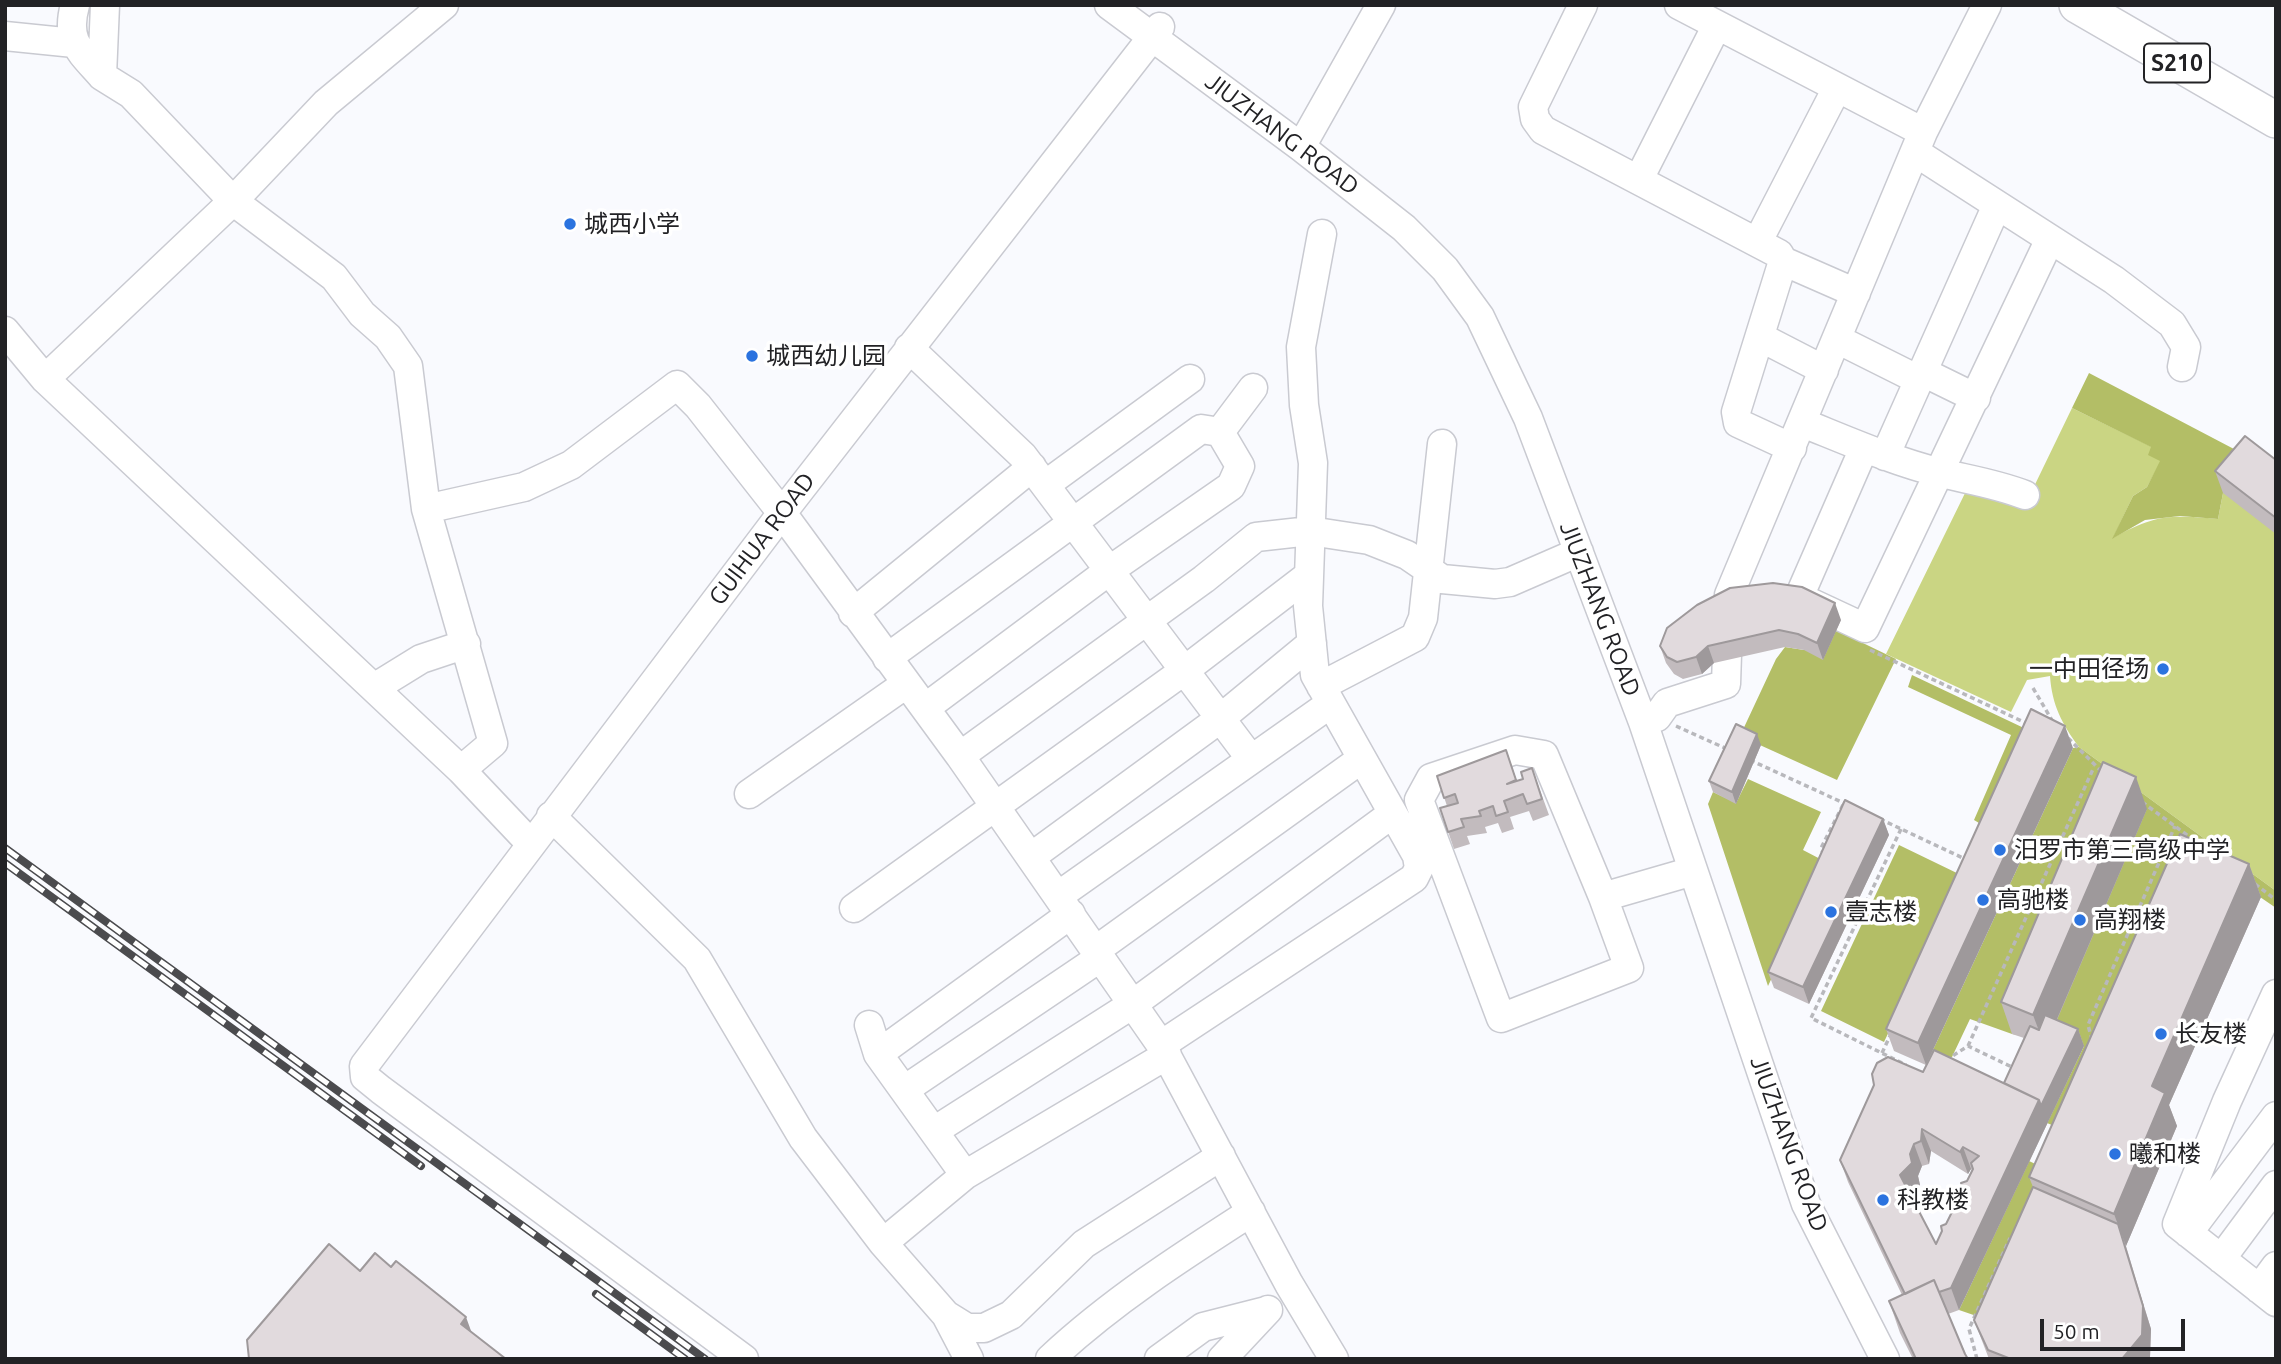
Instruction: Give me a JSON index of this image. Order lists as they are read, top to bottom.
{
  "streets": {
    "main road": ["S210"],
    "street": ["JIUZHANG ROAD", "GUIHUA ROAD"]
  },
  "crossings": [
    ["JIUZHANG ROAD", "GUIHUA ROAD"]
  ],
  "places": [
    "城西小学",
    "城西幼儿园",
    "一中田径场",
    "汨罗市第三高级中学",
    "高驰楼",
    "壹志楼",
    "高翔楼",
    "长友楼",
    "曦和楼",
    "科教楼"
  ],
  "scale_bar": "50 m"
}
